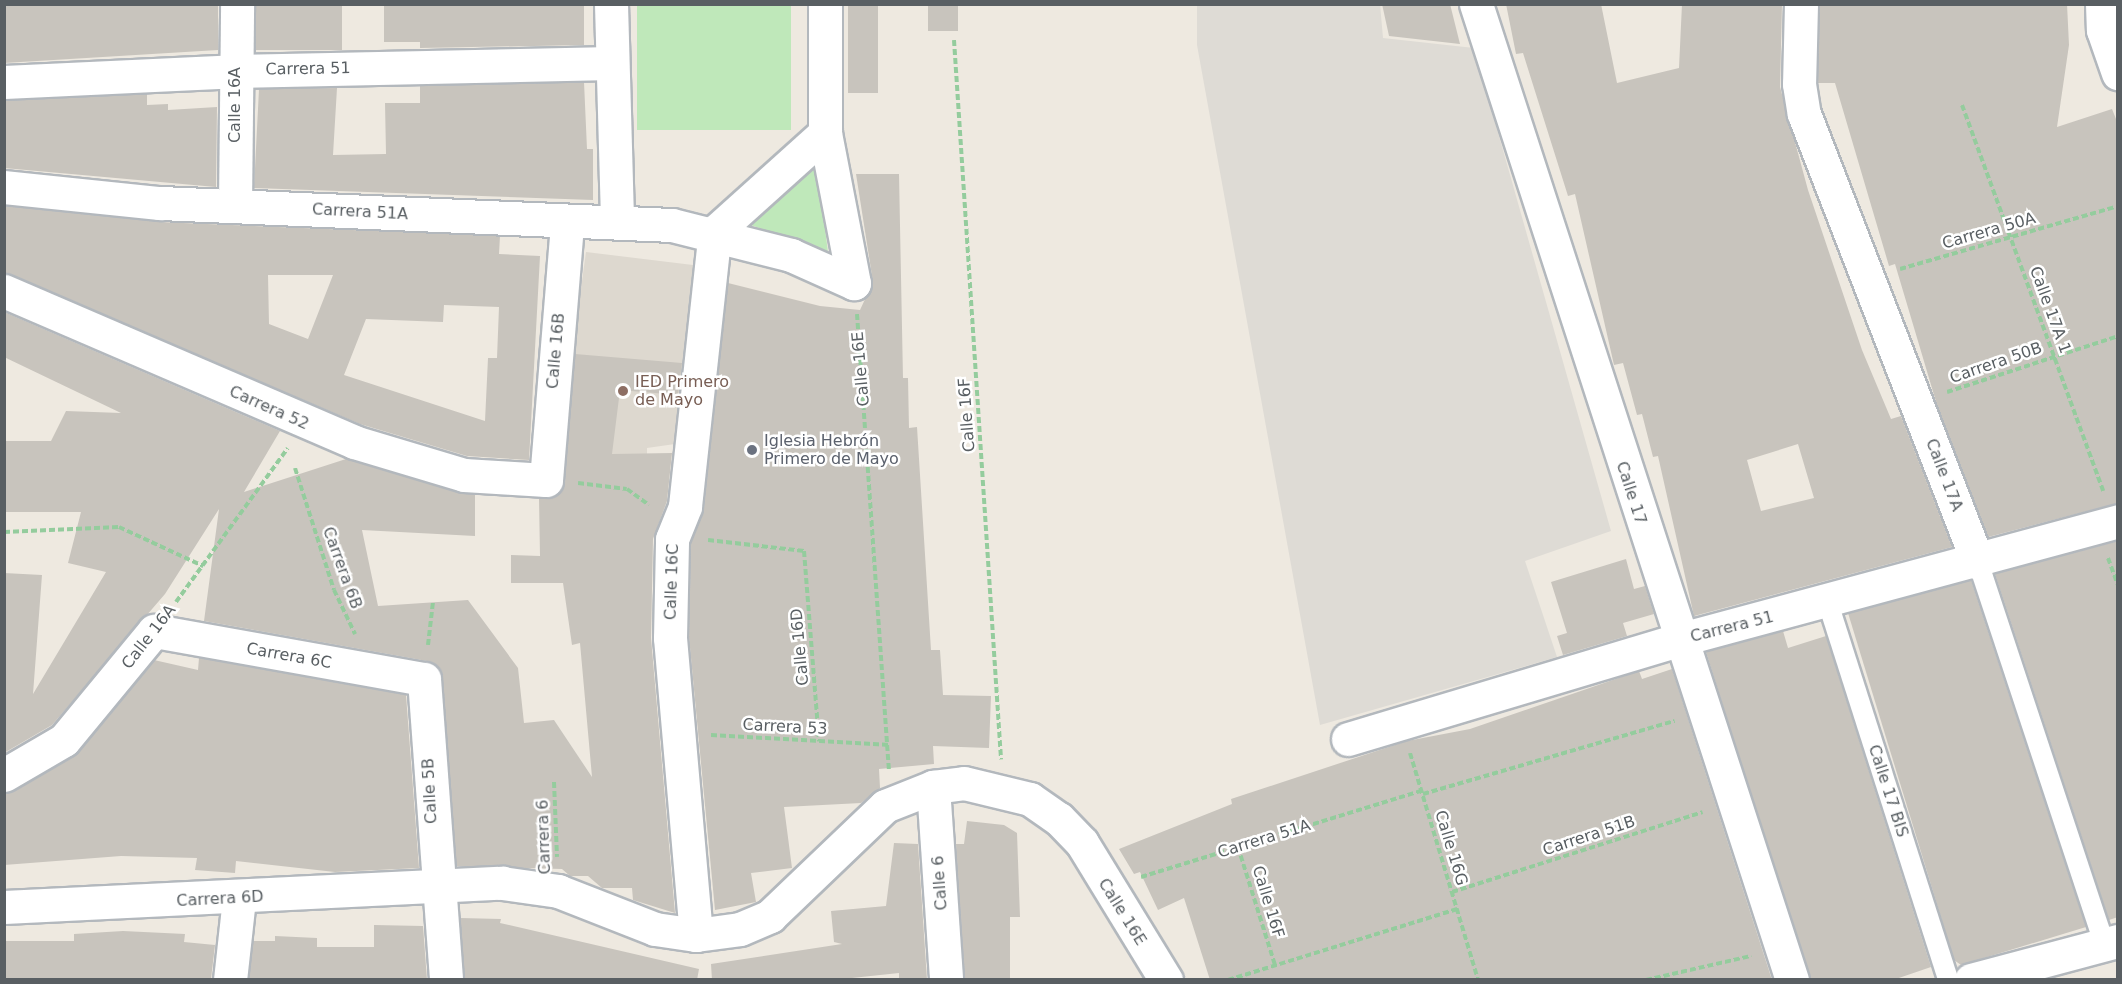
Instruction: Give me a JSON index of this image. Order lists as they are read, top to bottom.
{
  "streets": {
    "street": [
      "Carrera 51",
      "Calle 16A",
      "Carrera 51A",
      "Calle 16B",
      "Calle 16E",
      "Carrera 52",
      "Calle 17A",
      "Calle 17",
      "Calle 16C",
      "Carrera 6C",
      "Calle 5B",
      "Calle 6",
      "Carrera 6D"
    ],
    "lane": ["Calle 17 BIS"],
    "path": [
      "Carrera 50A",
      "Calle 17A 1",
      "Carrera 50B",
      "Calle 16F",
      "Carrera 6B",
      "Calle 16D",
      "Carrera 53",
      "Carrera 51B",
      "Carrera 6",
      "Calle 16G"
    ]
  },
  "crossings": [
    ["Carrera 51", "Calle 16A"],
    ["Carrera 51", "Calle 17A 1"],
    ["Carrera 51", "Calle 17A"],
    ["Carrera 51", "Calle 17"],
    ["Carrera 51", "Calle 17 BIS"],
    ["Carrera 51", "Calle 16G"],
    ["Calle 16A", "Carrera 51A"],
    ["Calle 16A", "Carrera 6C"],
    ["Carrera 51A", "Calle 16B"],
    ["Carrera 51A", "Calle 16E"],
    ["Carrera 51A", "Calle 16F"],
    ["Carrera 51A", "Calle 17"],
    ["Carrera 51A", "Calle 16C"],
    ["Carrera 51A", "Calle 16G"],
    ["Carrera 50A", "Calle 17A 1"],
    ["Carrera 50A", "Calle 17A"],
    ["Calle 17A 1", "Carrera 50B"],
    ["Calle 16B", "Carrera 52"],
    ["Carrera 50B", "Calle 17A"],
    ["Calle 16E", "Calle 16F"],
    ["Calle 16E", "Carrera 53"],
    ["Calle 16E", "Carrera 6D"],
    ["Calle 17", "Carrera 51B"],
    ["Carrera 6B", "Carrera 6C"],
    ["Calle 16C", "Carrera 53"],
    ["Calle 16C", "Carrera 6D"],
    ["Calle 16D", "Carrera 53"],
    ["Carrera 6C", "Calle 5B"],
    ["Calle 5B", "Carrera 6D"],
    ["Carrera 51B", "Calle 16G"],
    ["Carrera 6", "Carrera 6D"]
  ],
  "places": ["IED Primero de Mayo", "Iglesia Hebrón Primero de Mayo"]
}
